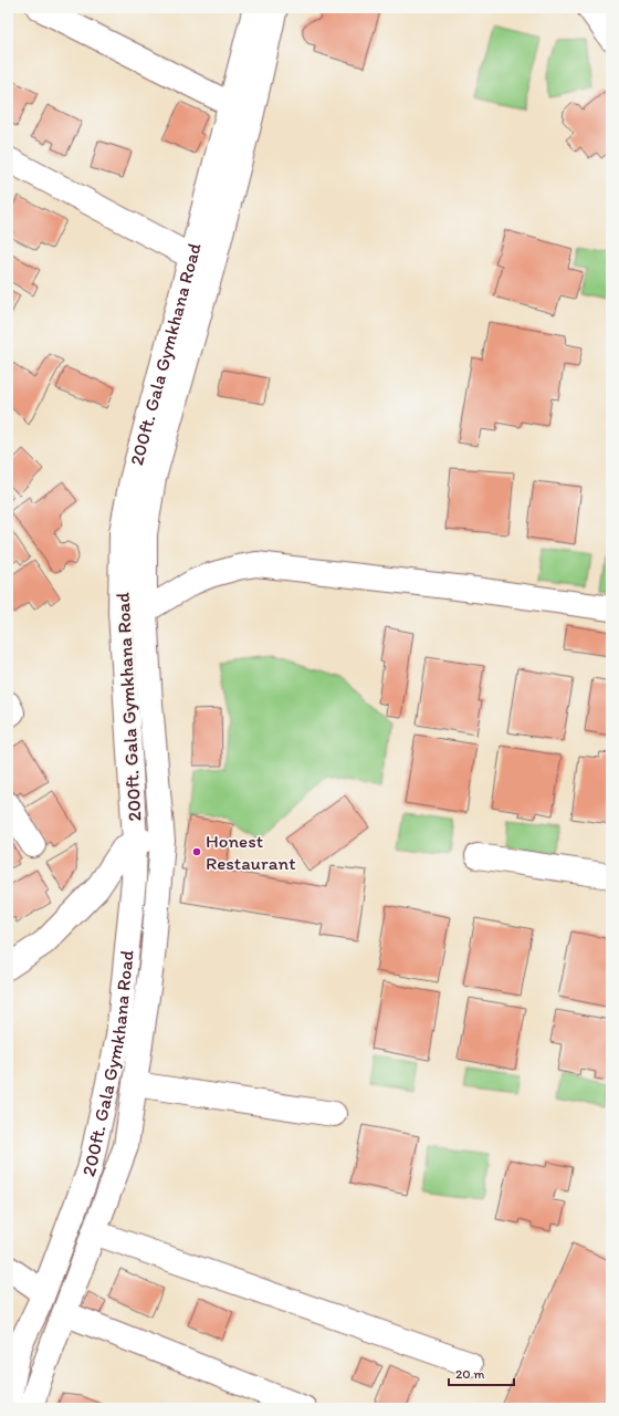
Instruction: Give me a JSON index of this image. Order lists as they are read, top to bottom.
{
  "streets": {
    "street": ["200ft. Gala Gymkhana Road"]
  },
  "places": ["Honest Restaurant"],
  "scale_bar": "20 m"
}
